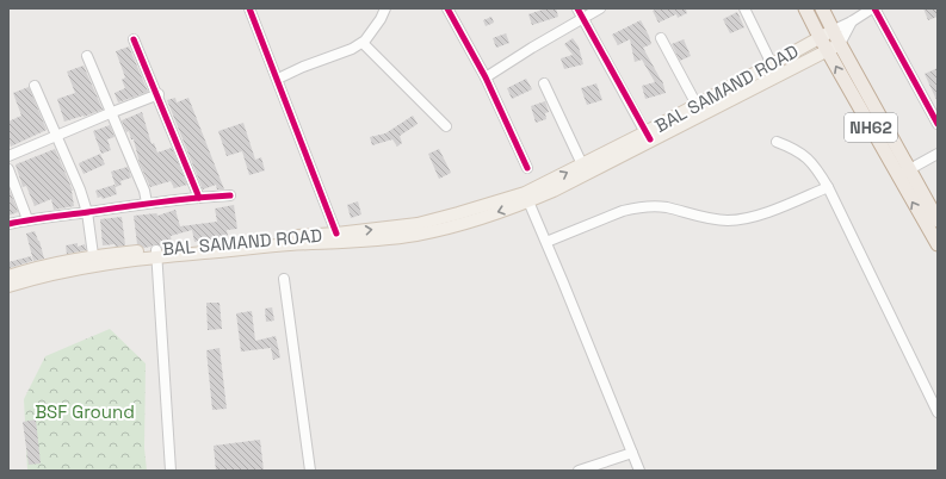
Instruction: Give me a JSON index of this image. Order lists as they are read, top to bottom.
{
  "streets": {
    "highway": ["NH62"],
    "main road": ["BAL SAMAND ROAD"]
  },
  "crossings": [
    ["BAL SAMAND ROAD", "NH62"]
  ],
  "parks": ["BSF Ground"]
}
